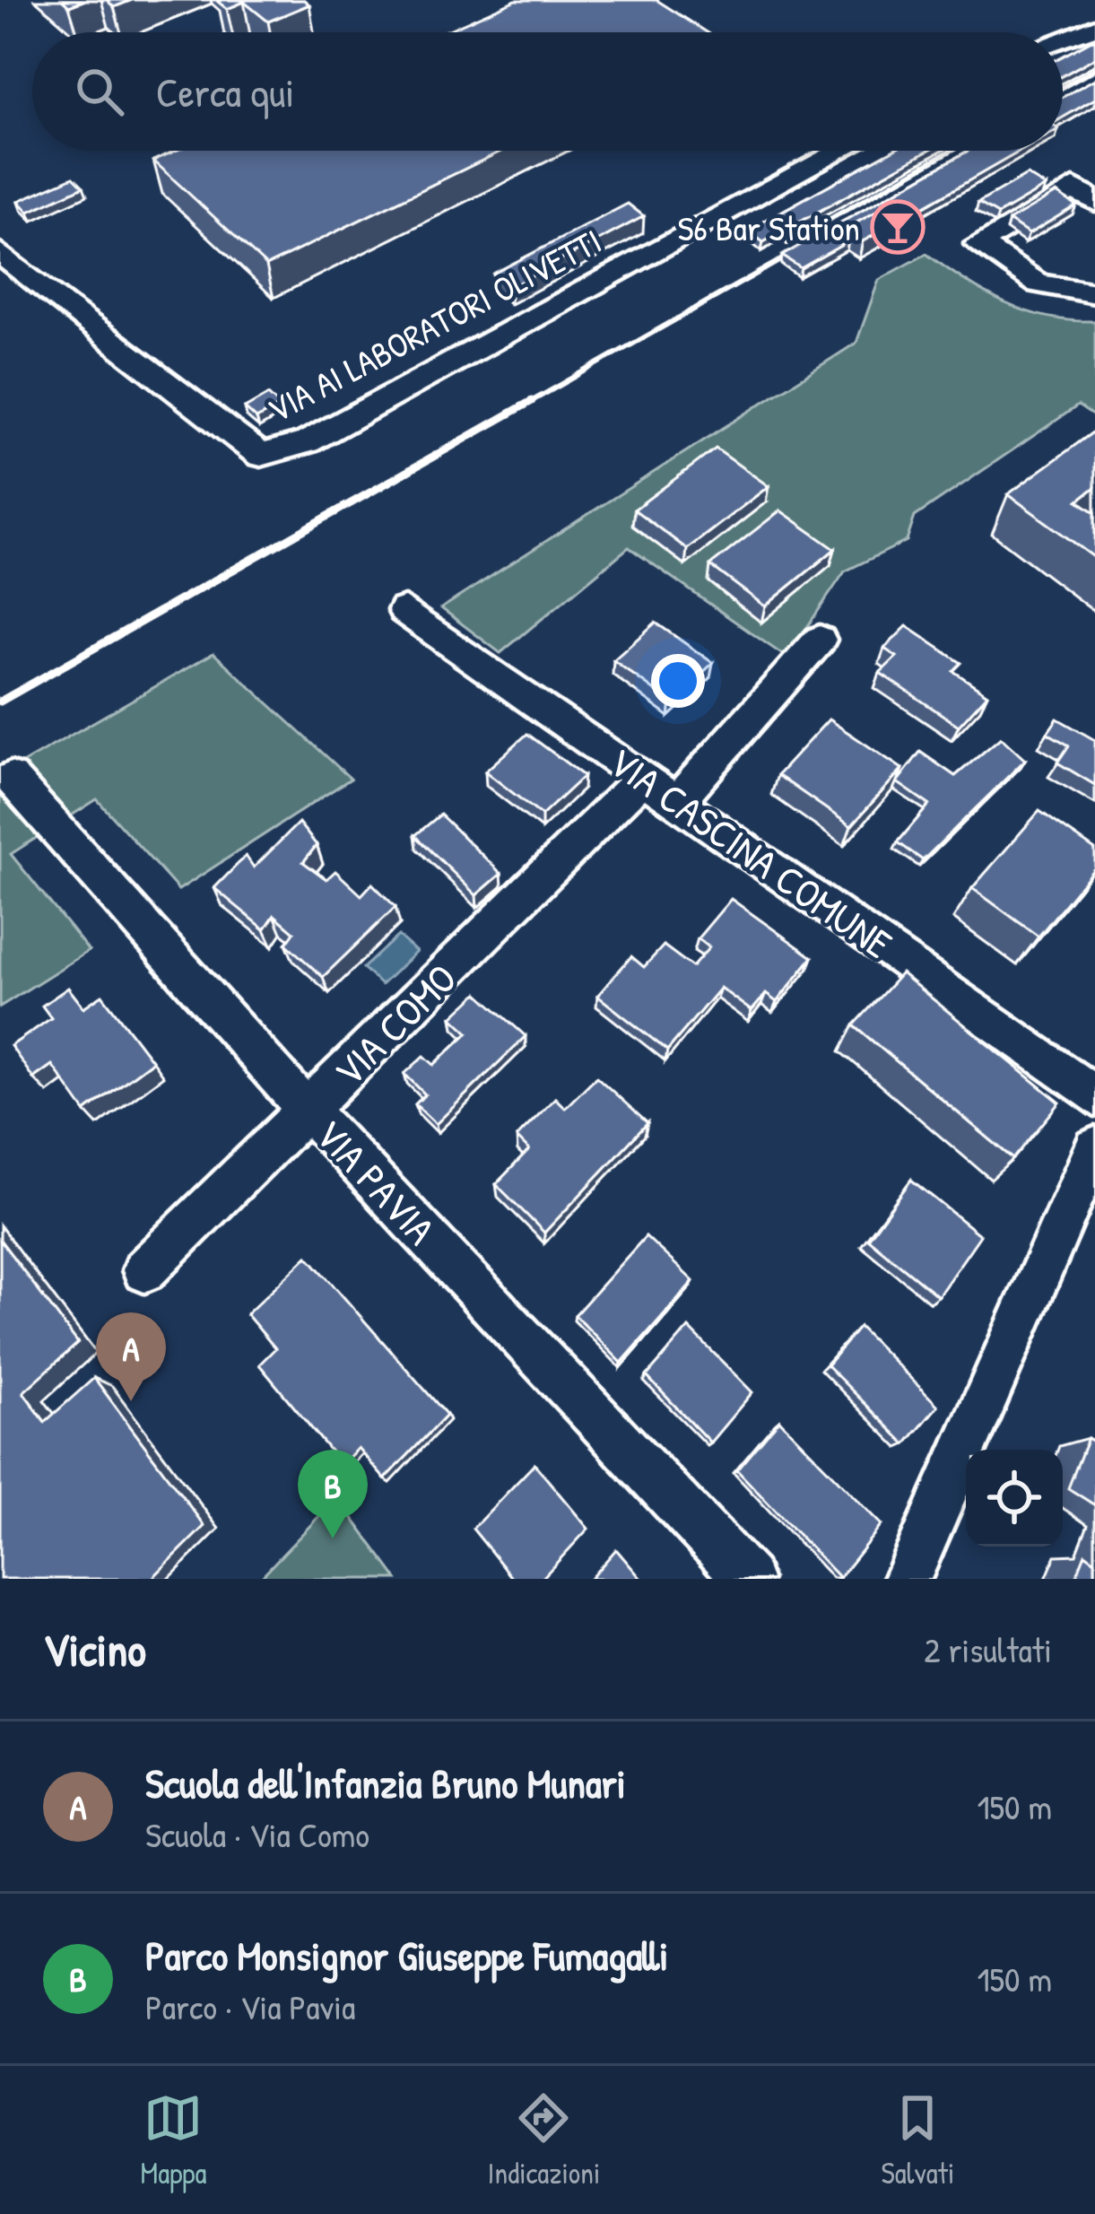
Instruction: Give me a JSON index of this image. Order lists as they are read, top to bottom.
{
  "streets": {
    "street": [
      "VIA AI LABORATORI OLIVETTI",
      "VIA CASCINA COMUNE",
      "VIA COMO",
      "VIA PAVIA"
    ]
  },
  "crossings": [
    ["VIA CASCINA COMUNE", "VIA COMO"],
    ["VIA COMO", "VIA PAVIA"]
  ],
  "places": {
    "bar": ["S6 Bar Station"]
  },
  "page": {
    "search": "Cerca qui",
    "pins": ["A", "B"],
    "heading": ["Vicino", "2 risultati"],
    "list": [
      {
        "mark": "A",
        "name": "Scuola dell'Infanzia Bruno Munari",
        "note": "Scuola · Via Como",
        "value": "150 m"
      },
      {
        "mark": "B",
        "name": "Parco Monsignor Giuseppe Fumagalli",
        "note": "Parco · Via Pavia",
        "value": "150 m"
      }
    ],
    "nav": ["Mappa", "Indicazioni", "Salvati"]
  }
}
